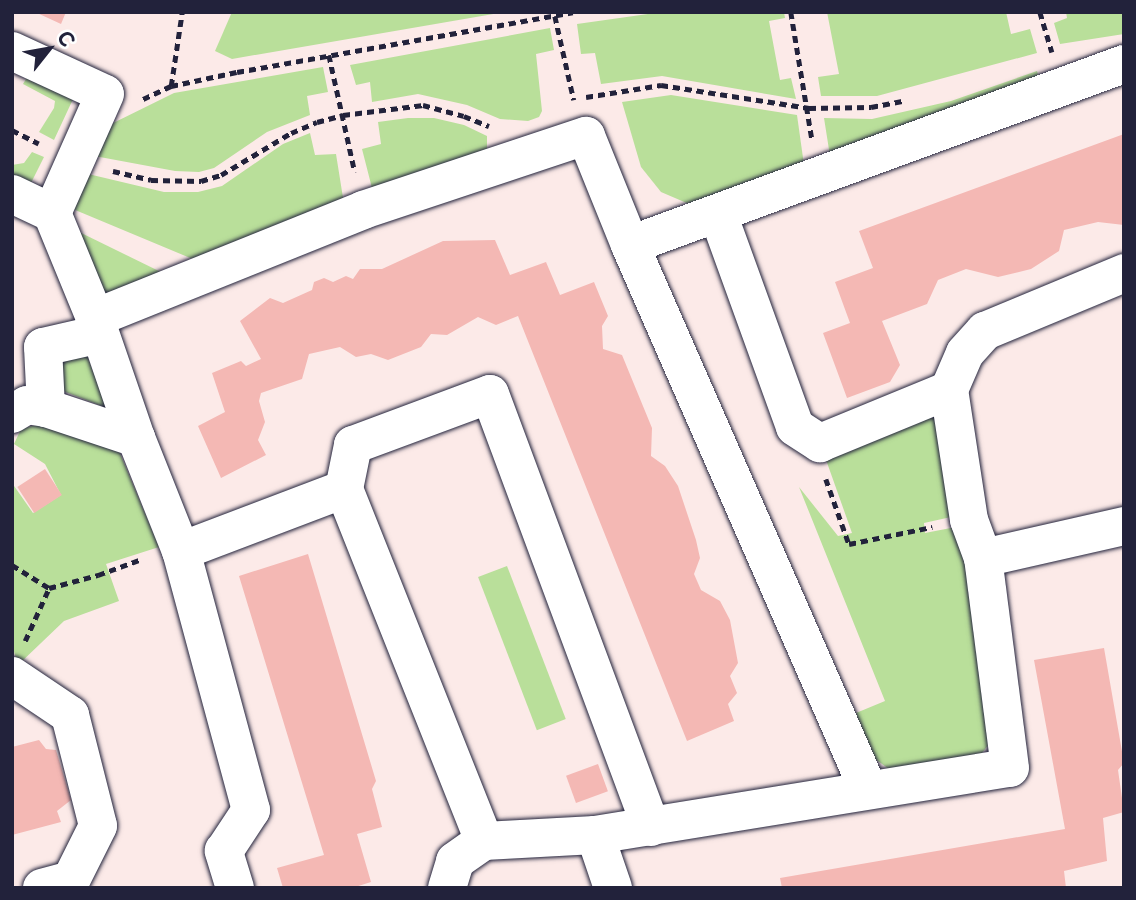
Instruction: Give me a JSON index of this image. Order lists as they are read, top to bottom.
{
  "north": "top right"
}
